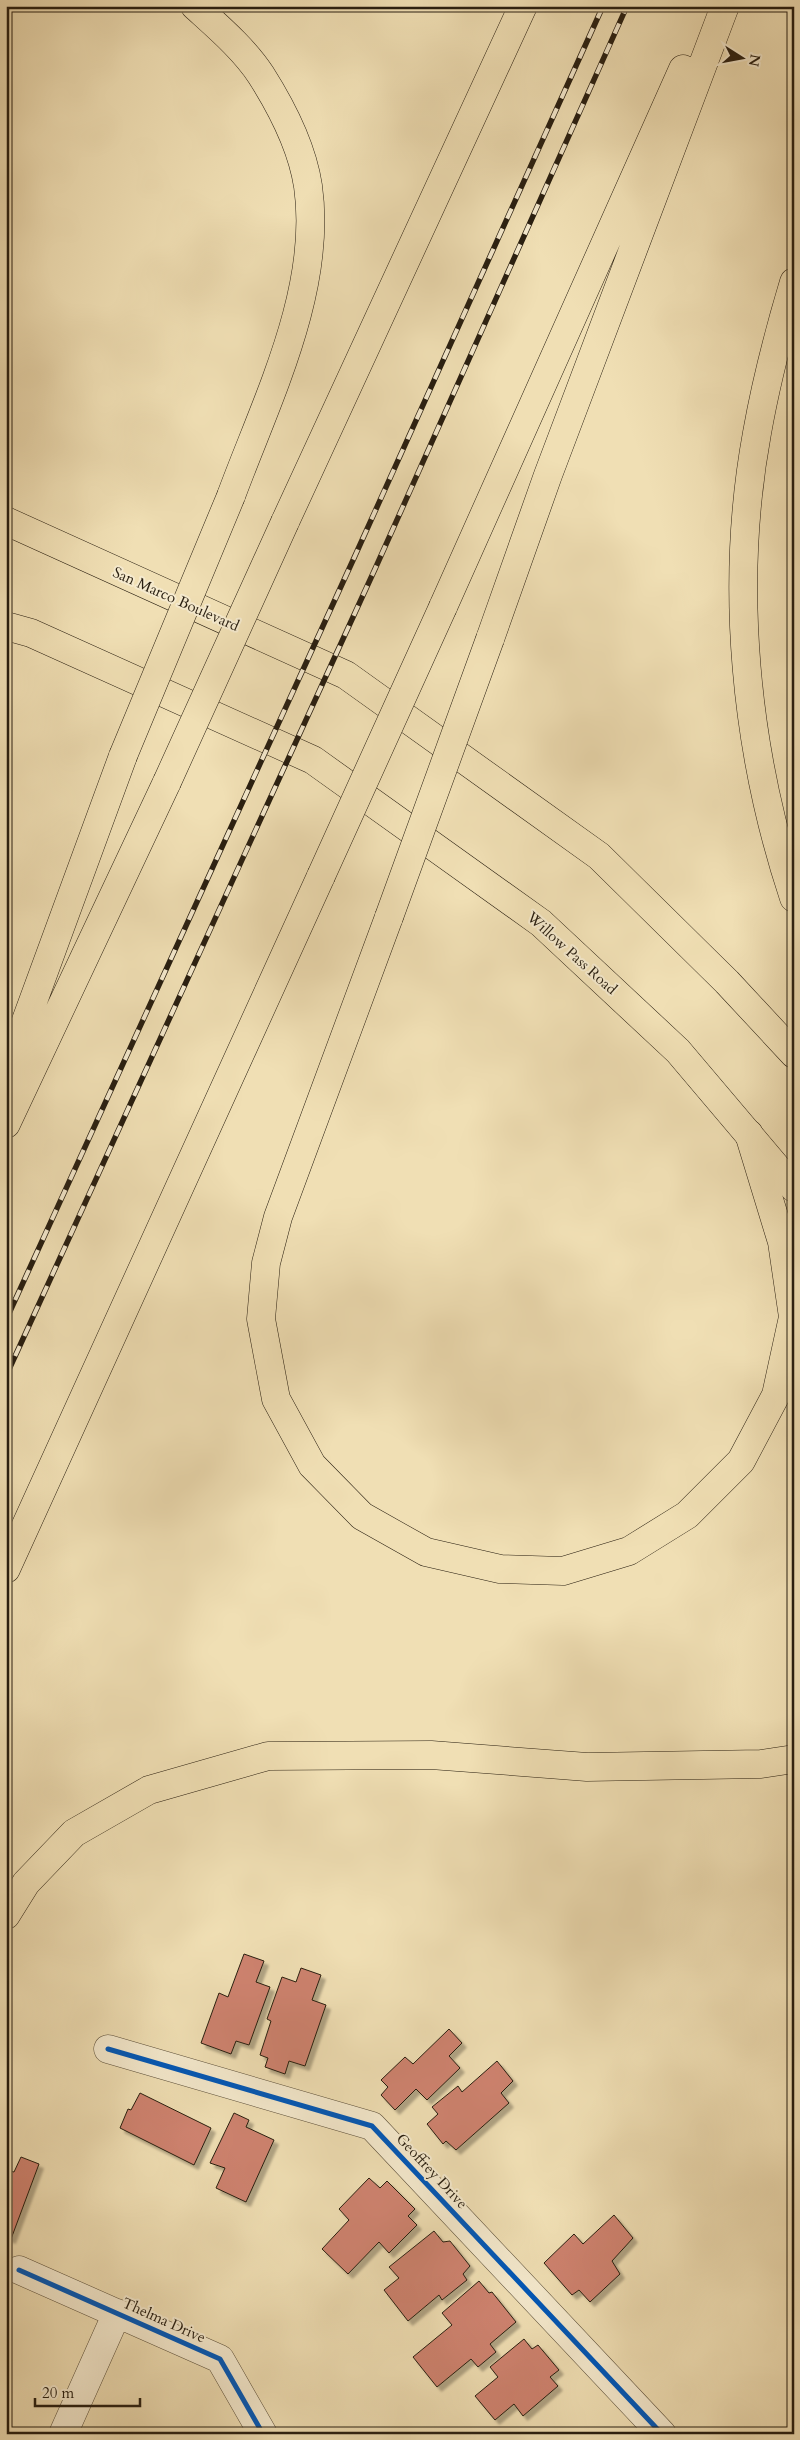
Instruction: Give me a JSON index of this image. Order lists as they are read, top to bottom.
{
  "streets": {
    "main road": ["San Marco Boulevard", "Willow Pass Road"],
    "street": ["Geoffrey Drive", "Thelma Drive"]
  },
  "scale_bar": "20 m",
  "north": "right"
}
